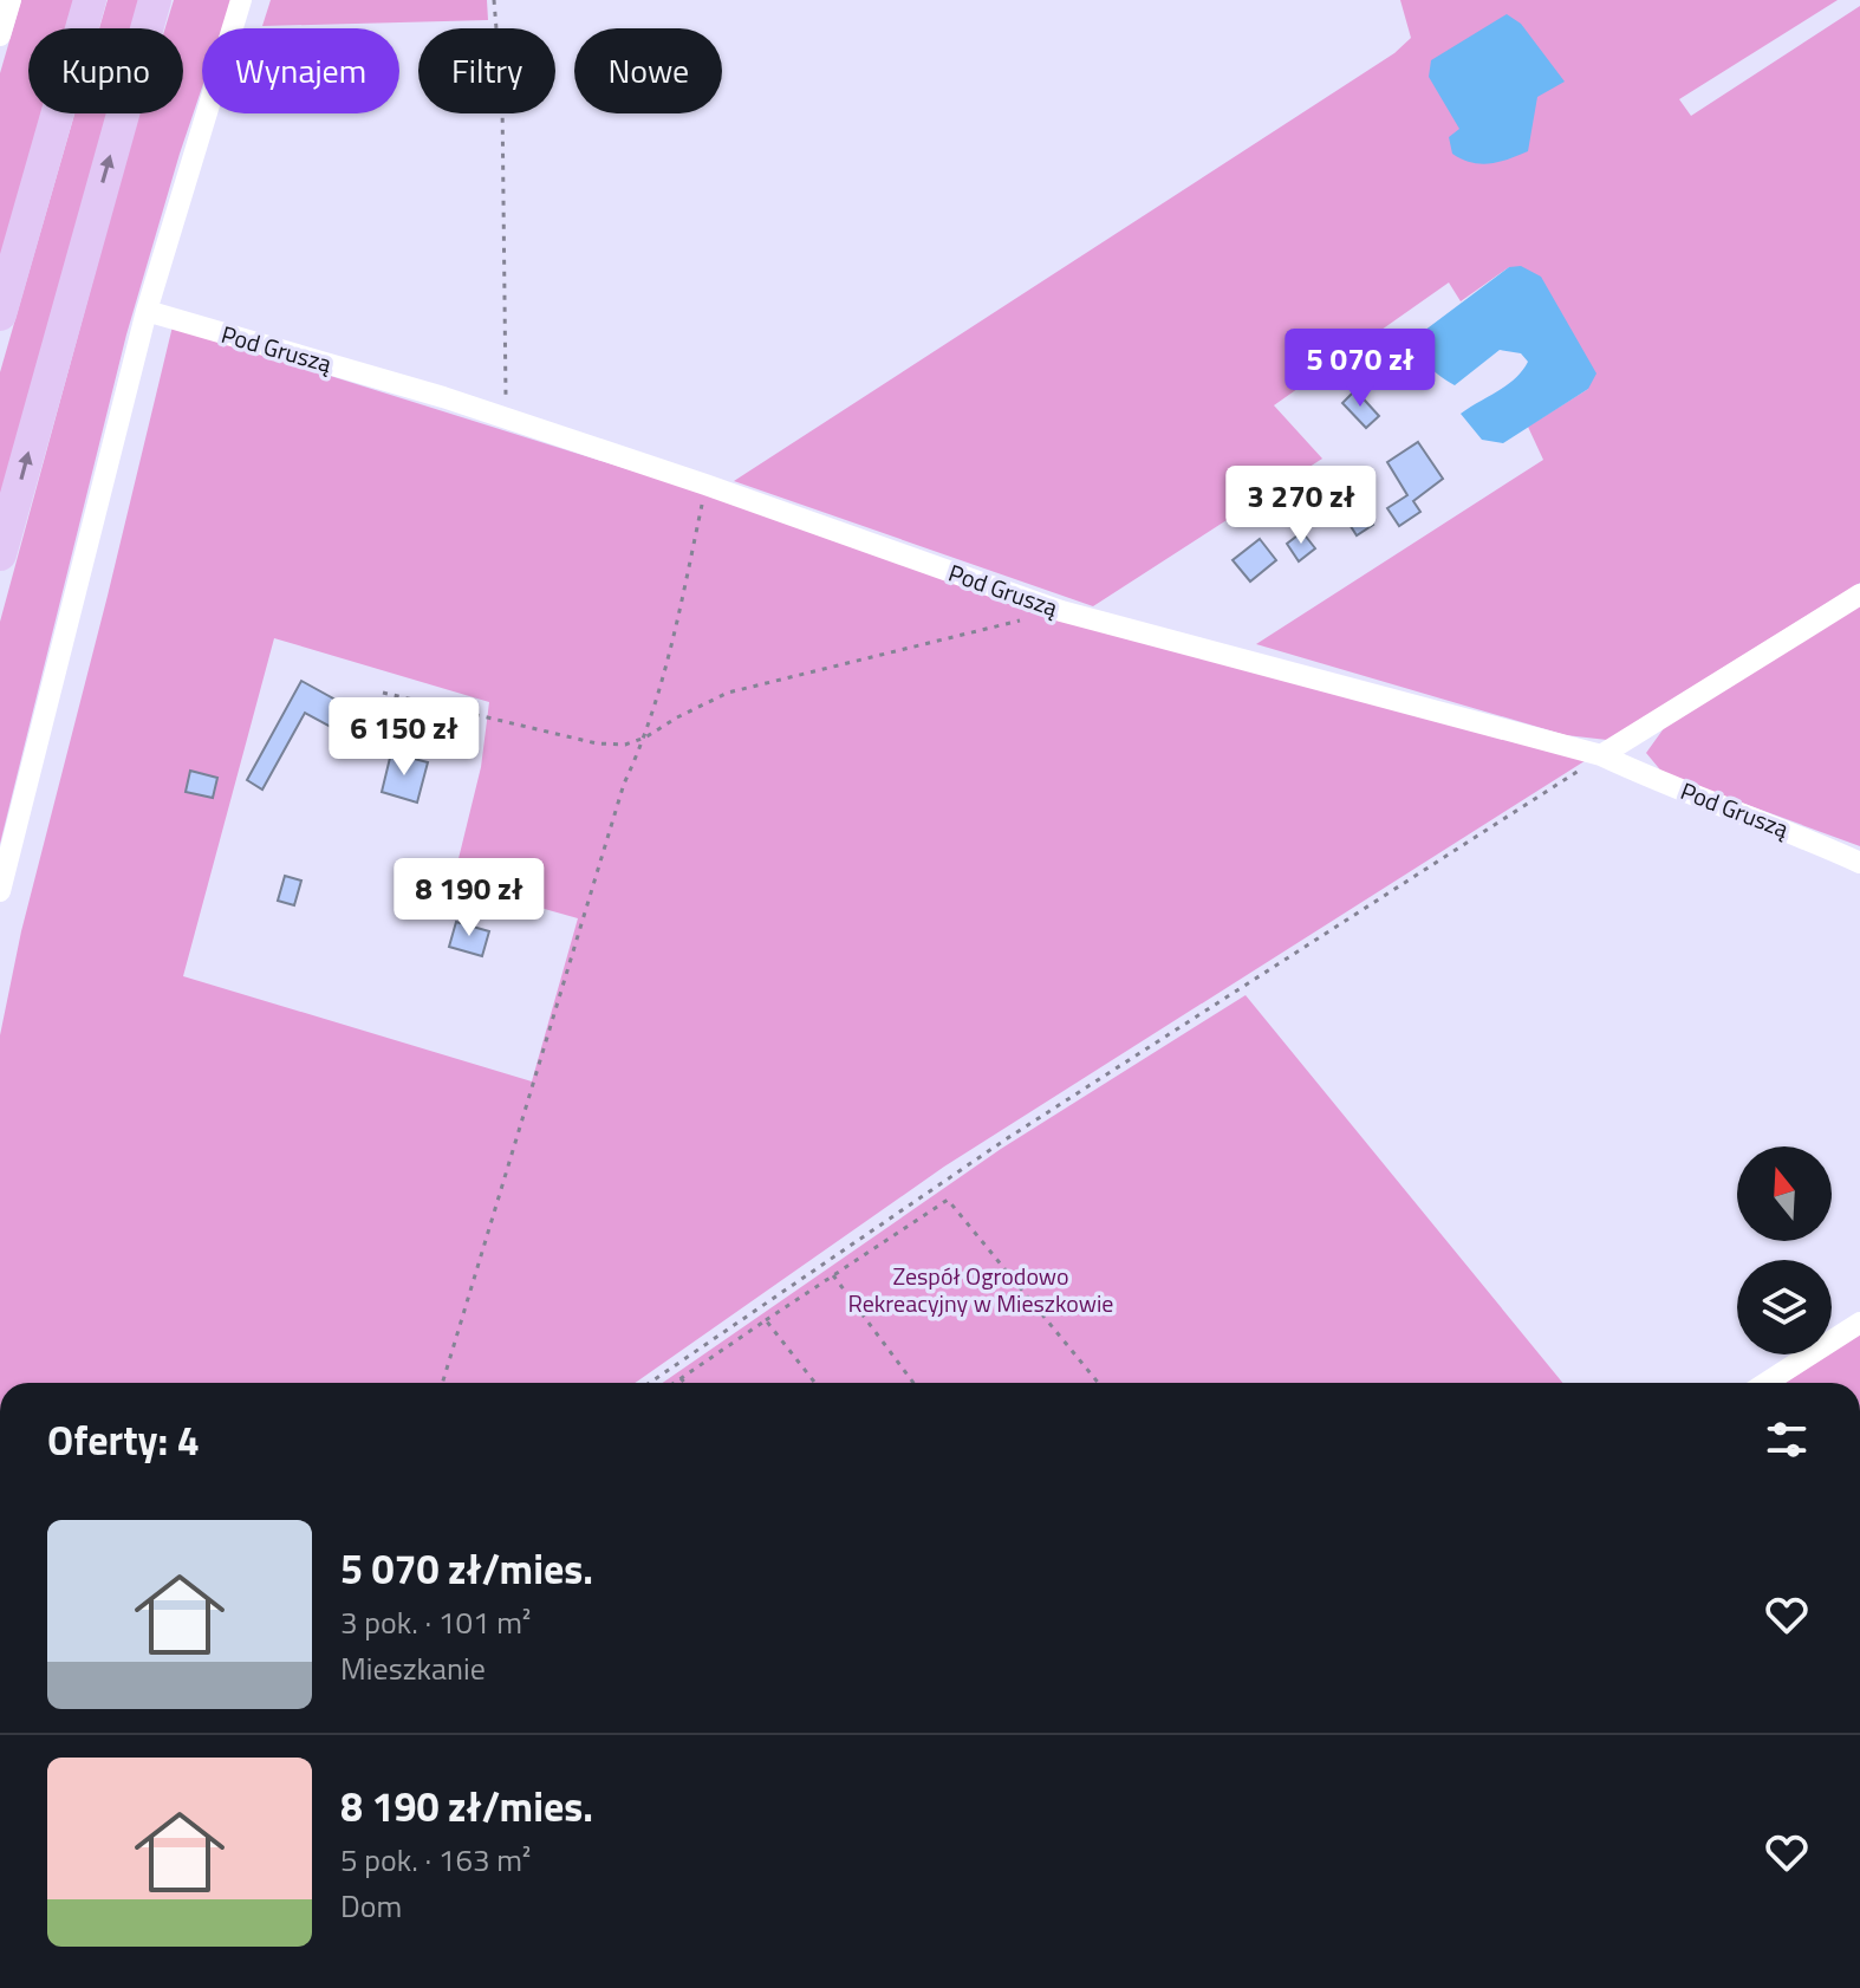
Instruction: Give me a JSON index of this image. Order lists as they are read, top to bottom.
{
  "streets": {
    "street": ["Pod Gruszą"]
  },
  "parks": ["Zespół Ogrodowo Rekreacyjny w Mieszkowie"],
  "north": "top",
  "page": {
    "chip": [
      "Kupno",
      "Wynajem",
      "Filtry",
      "Nowe"
    ],
    "price": [
      "5 070 zł",
      "3 270 zł",
      "6 150 zł",
      "8 190 zł"
    ],
    "heading": "Oferty: 4",
    "list": [
      {
        "name": "5 070 zł/mies.",
        "note": "3 pok. · 101 m² · Mieszkanie"
      },
      {
        "name": "8 190 zł/mies.",
        "note": "5 pok. · 163 m² · Dom"
      }
    ]
  }
}
